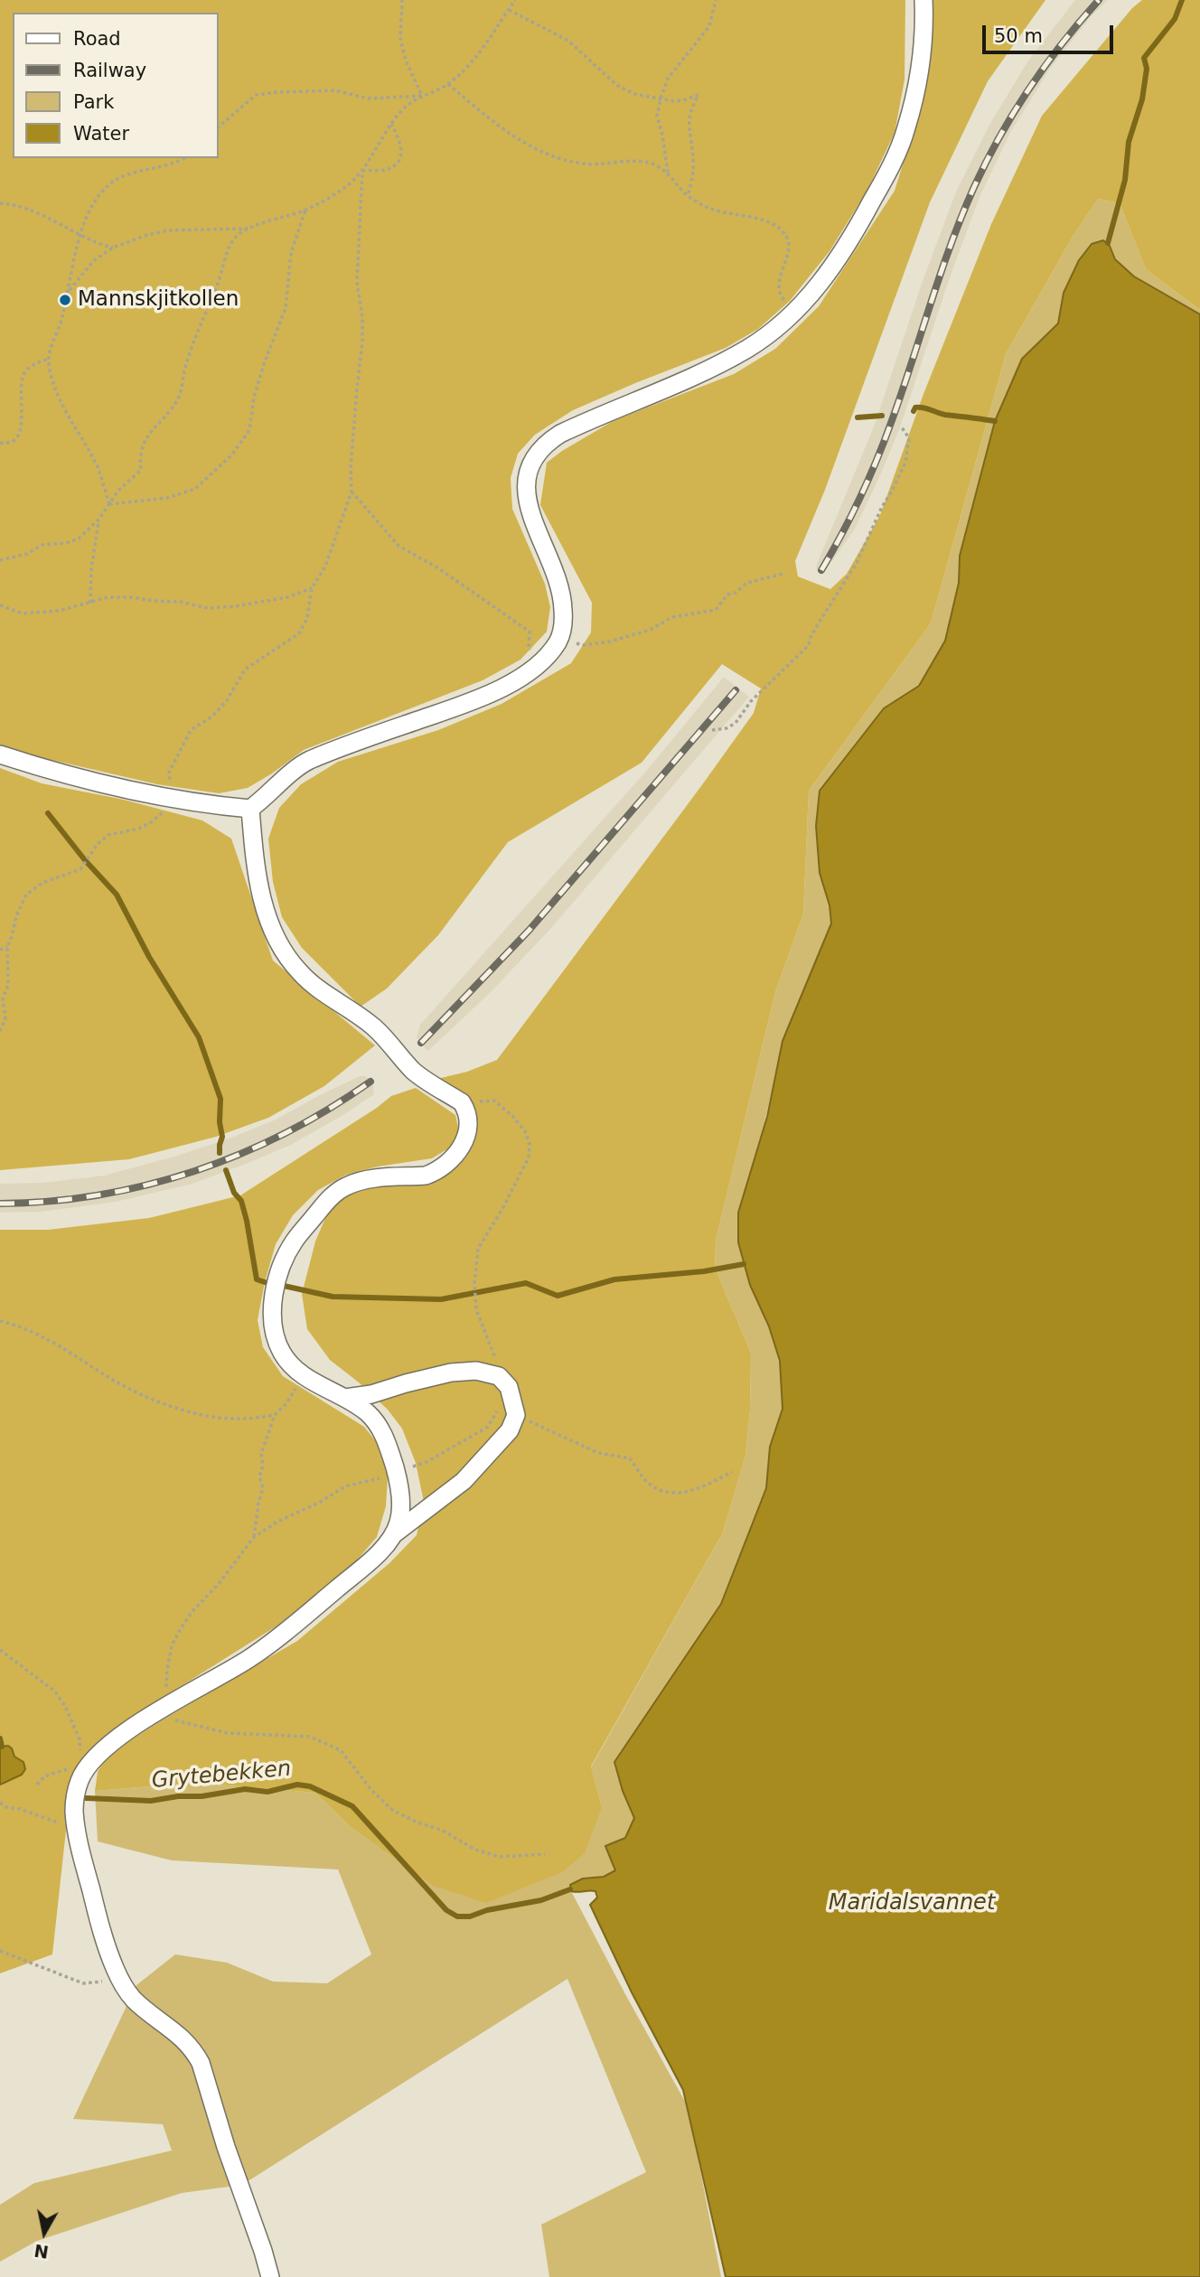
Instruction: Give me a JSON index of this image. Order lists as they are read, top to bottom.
{
  "water": ["Grytebekken", "Maridalsvannet"],
  "places": ["Mannskjitkollen"],
  "legend": [
    "Road",
    "Railway",
    "Park",
    "Water"
  ],
  "scale_bar": "50 m",
  "north": "bottom"
}
